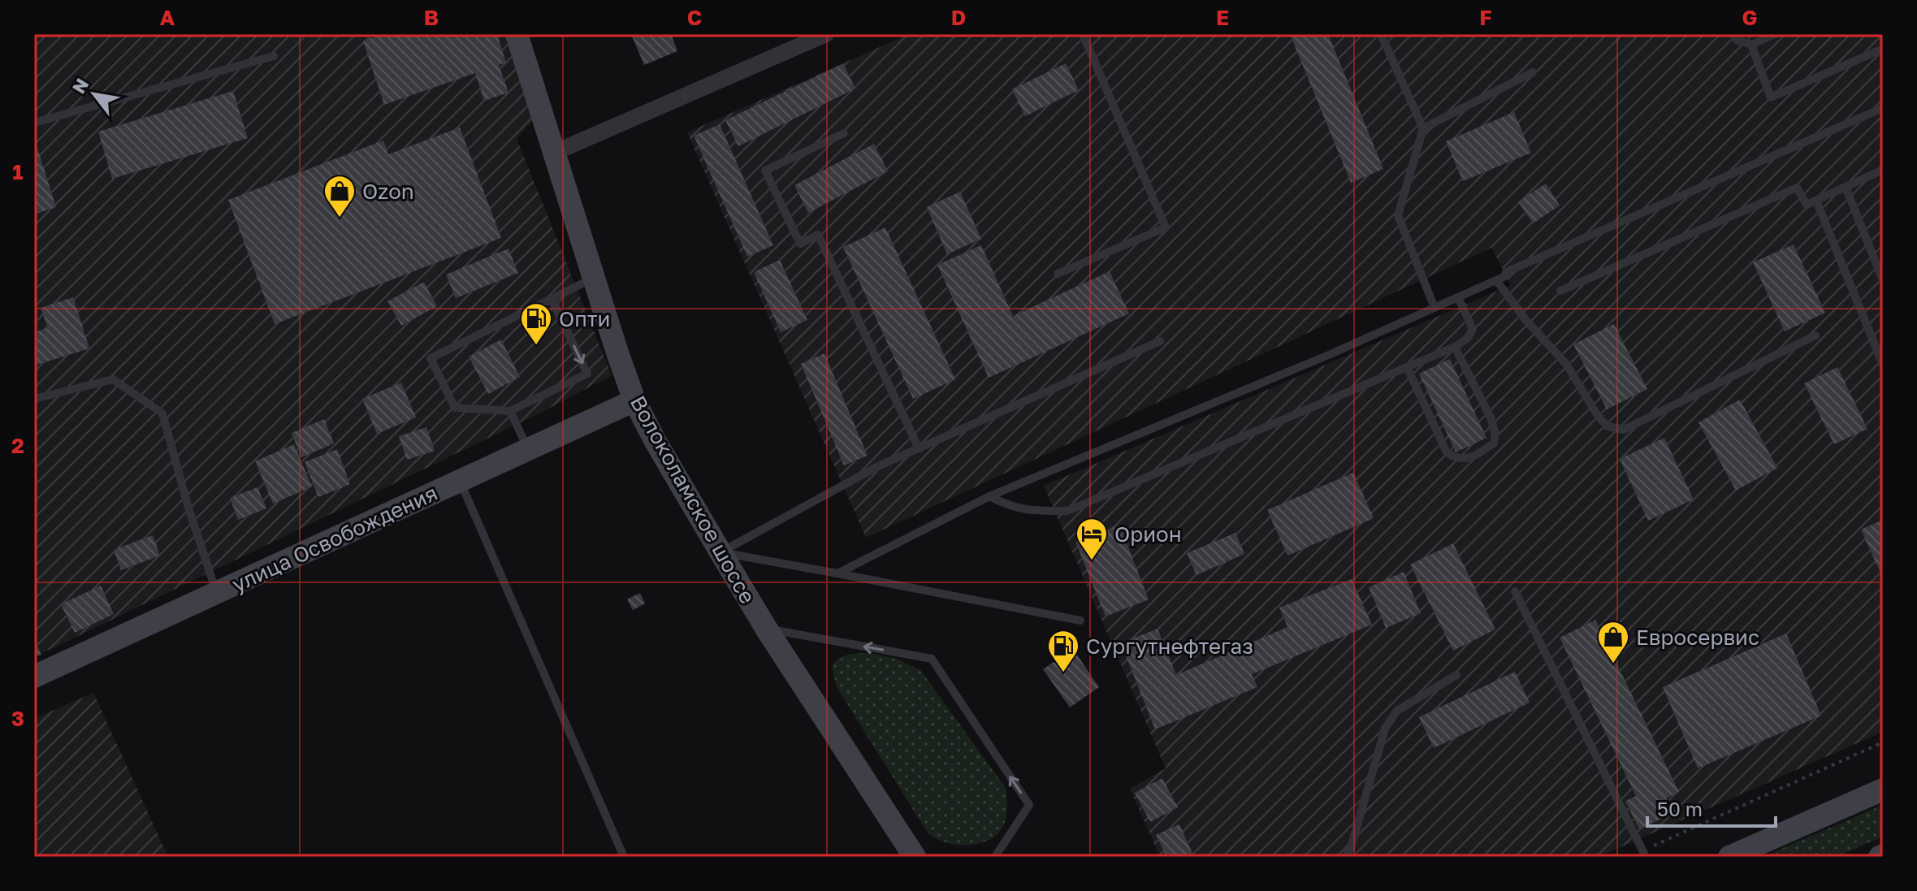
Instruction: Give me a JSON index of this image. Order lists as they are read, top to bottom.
{
  "streets": {
    "main road": ["Волоколамское шоссе", "улица Освобождения"]
  },
  "crossings": [
    ["Волоколамское шоссе", "улица Освобождения"]
  ],
  "places": {
    "shop": ["Ozon", "Евросервис"],
    "fuel station": ["Опти", "Сургутнефтегаз"],
    "hotel": ["Орион"]
  },
  "scale_bar": "50 m",
  "north": "top left",
  "grid": {
    "columns": [
      "A",
      "B",
      "C",
      "D",
      "E",
      "F",
      "G"
    ],
    "rows": ["1", "2", "3"]
  }
}
